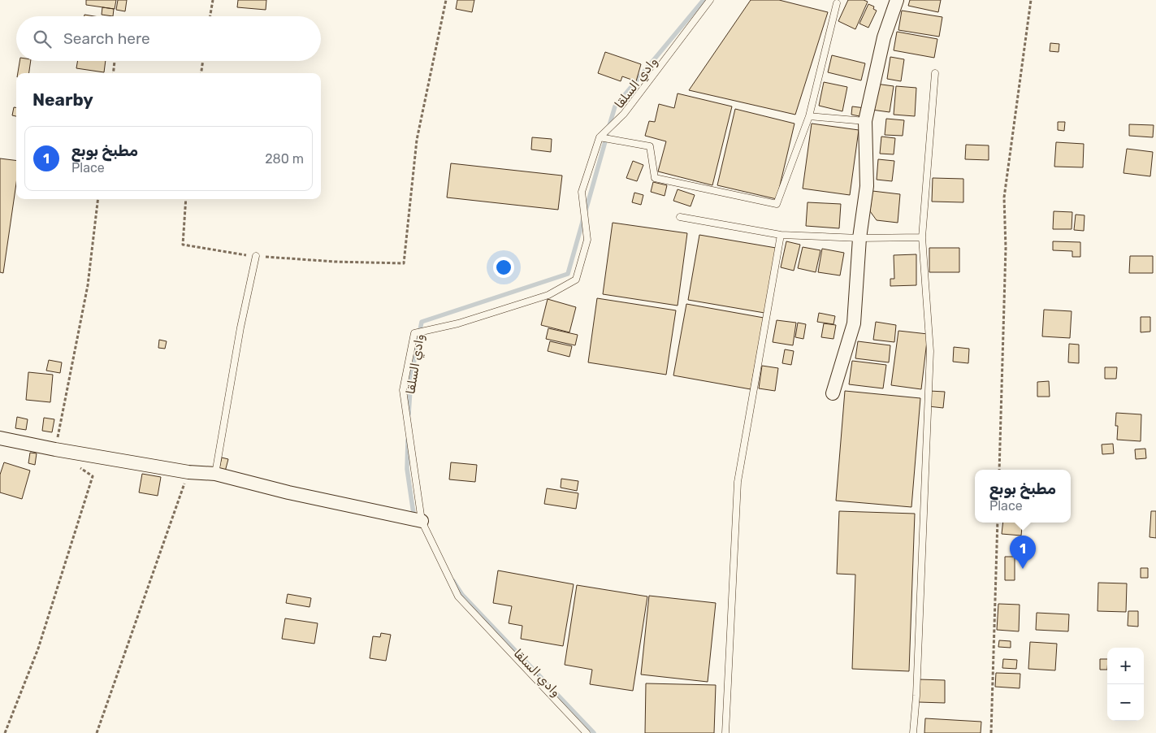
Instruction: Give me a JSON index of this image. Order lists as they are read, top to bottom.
{
  "water": ["وادي السلقا"],
  "page": {
    "search": "Search here",
    "heading": "Nearby",
    "list": [
      {
        "mark": "1",
        "name": "مطبخ بوبع",
        "note": "Place",
        "value": "280 m"
      }
    ],
    "popup": ["مطبخ بوبع", "Place"],
    "pins": "1",
    "map_buttons": ["+", "−"]
  }
}
